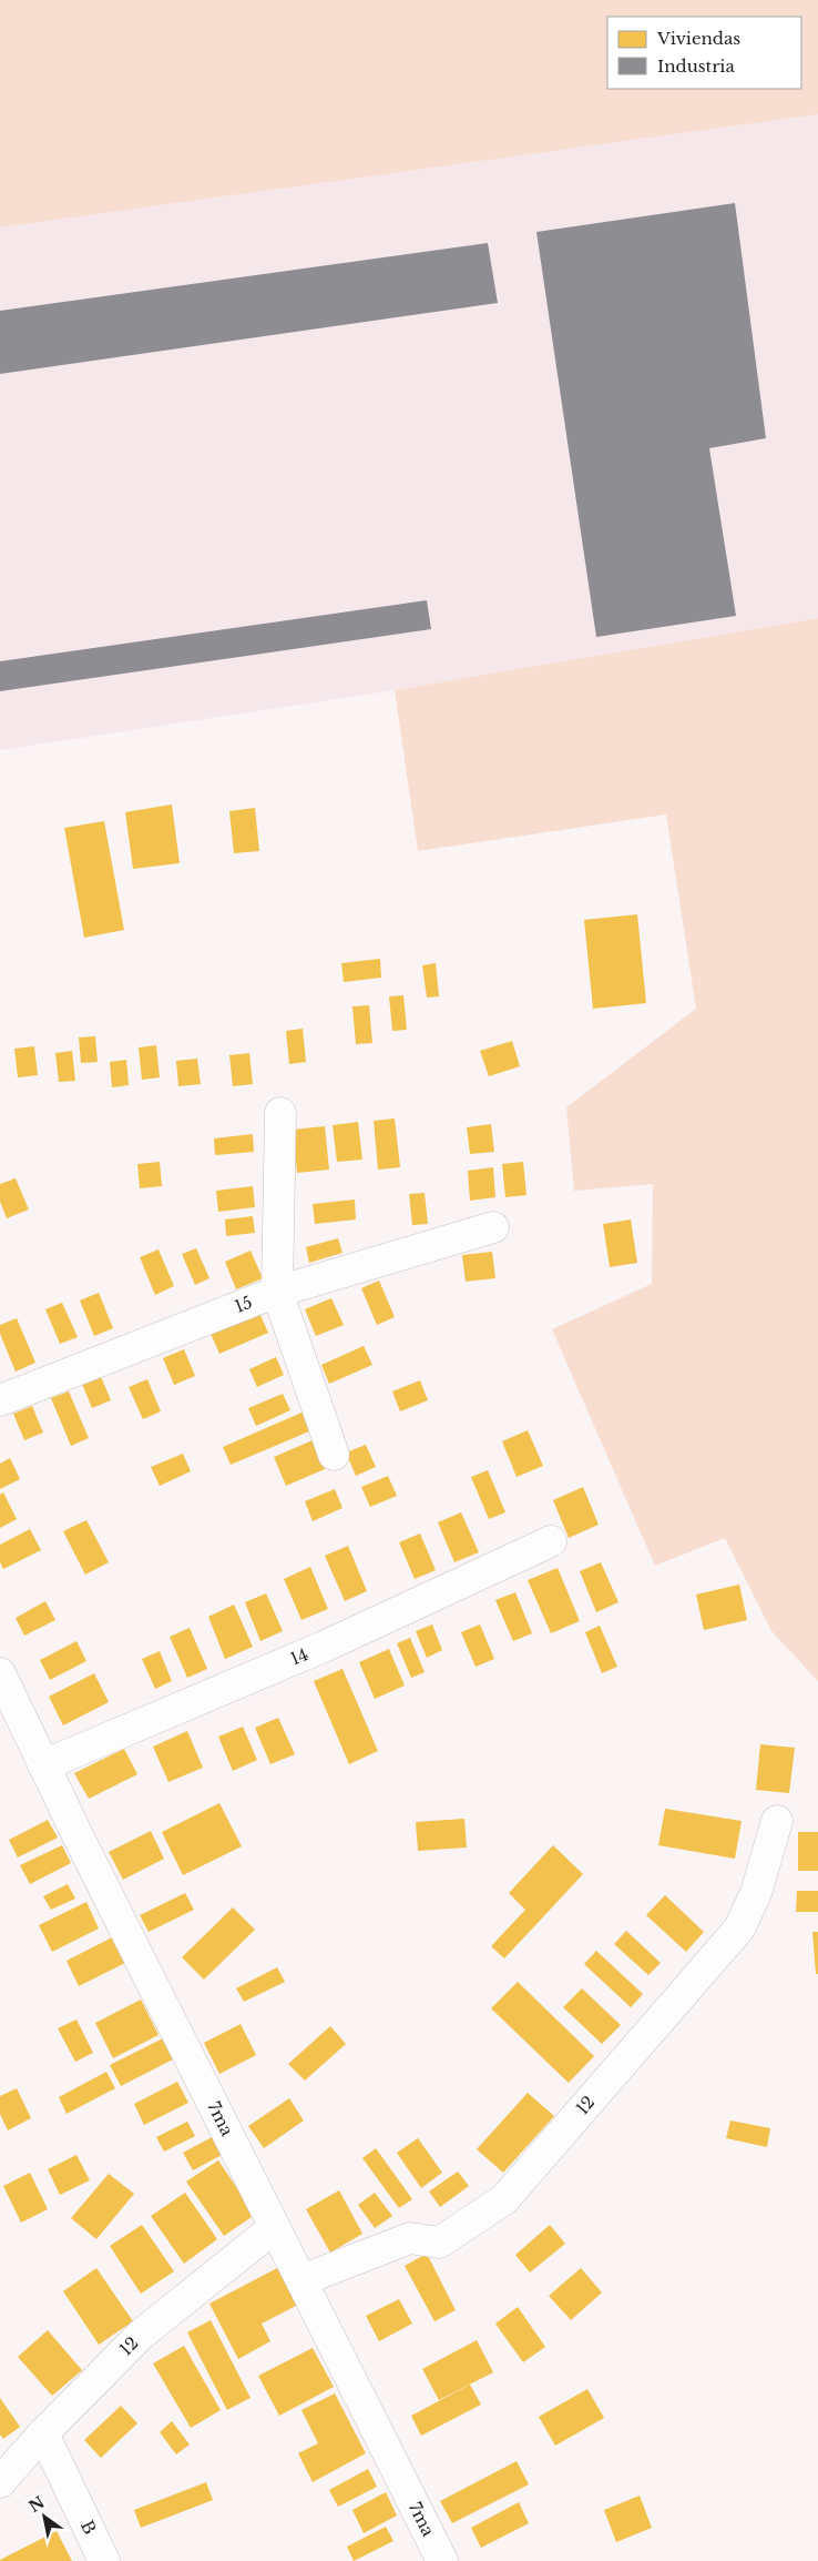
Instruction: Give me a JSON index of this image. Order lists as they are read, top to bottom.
{
  "streets": {
    "street": [
      "15",
      "14",
      "12",
      "7ma",
      "B"
    ]
  },
  "crossings": [
    ["14", "7ma"],
    ["12", "7ma"],
    ["12", "B"]
  ],
  "legend": ["Viviendas", "Industria"],
  "north": "top left"
}
